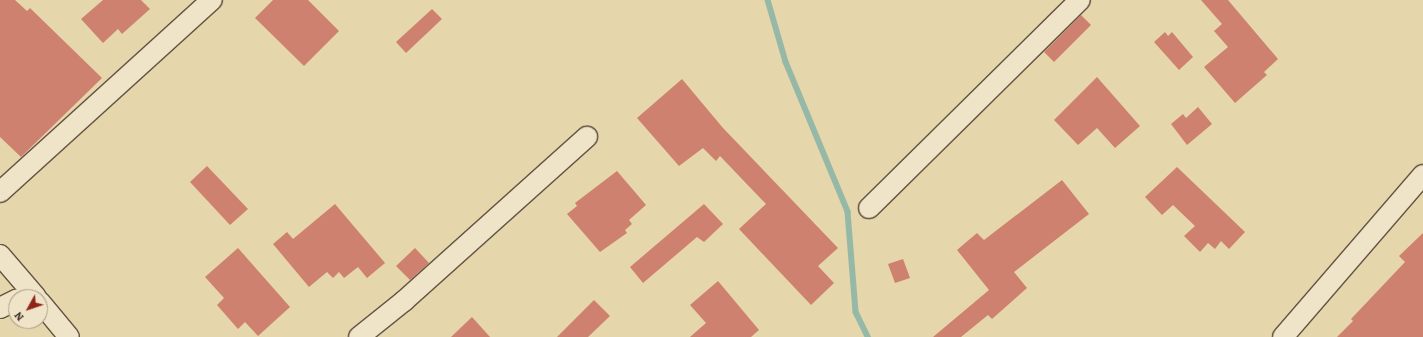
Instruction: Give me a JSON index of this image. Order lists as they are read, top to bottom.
{
  "north": "bottom left"
}
